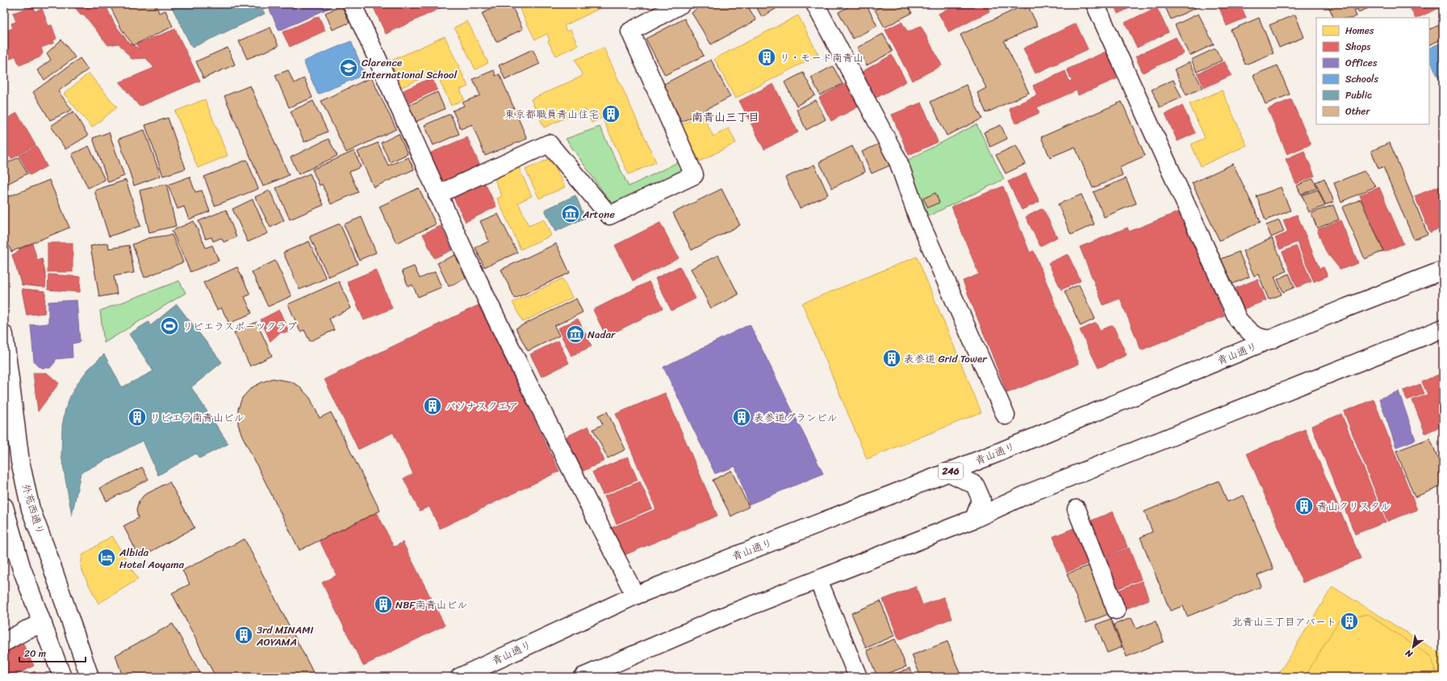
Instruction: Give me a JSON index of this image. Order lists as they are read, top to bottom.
{
  "streets": {
    "main road": ["青山通り", "246", "外苑西通り"]
  },
  "districts": ["南青山三丁目"],
  "places": {
    "building": [
      "リ・モード南青山",
      "東京都職員青山住宅",
      "表参道 Grid Tower",
      "パソナスクエア",
      "リビエラ南青山ビル",
      "表参道グランビル",
      "青山クリスタル",
      "NBF南青山ビル",
      "北青山三丁目アパート",
      "3rd MINAMI AOYAMA"
    ],
    "school or university": ["Clarence International School"],
    "museum": ["Artone", "Nadar"],
    "sports": ["リビエラスポーツクラブ"],
    "hotel": ["Albida Hotel Aoyama"]
  },
  "legend": [
    "Homes",
    "Shops",
    "Offices",
    "Schools",
    "Public",
    "Other"
  ],
  "scale_bar": "20 m",
  "north": "bottom left"
}
